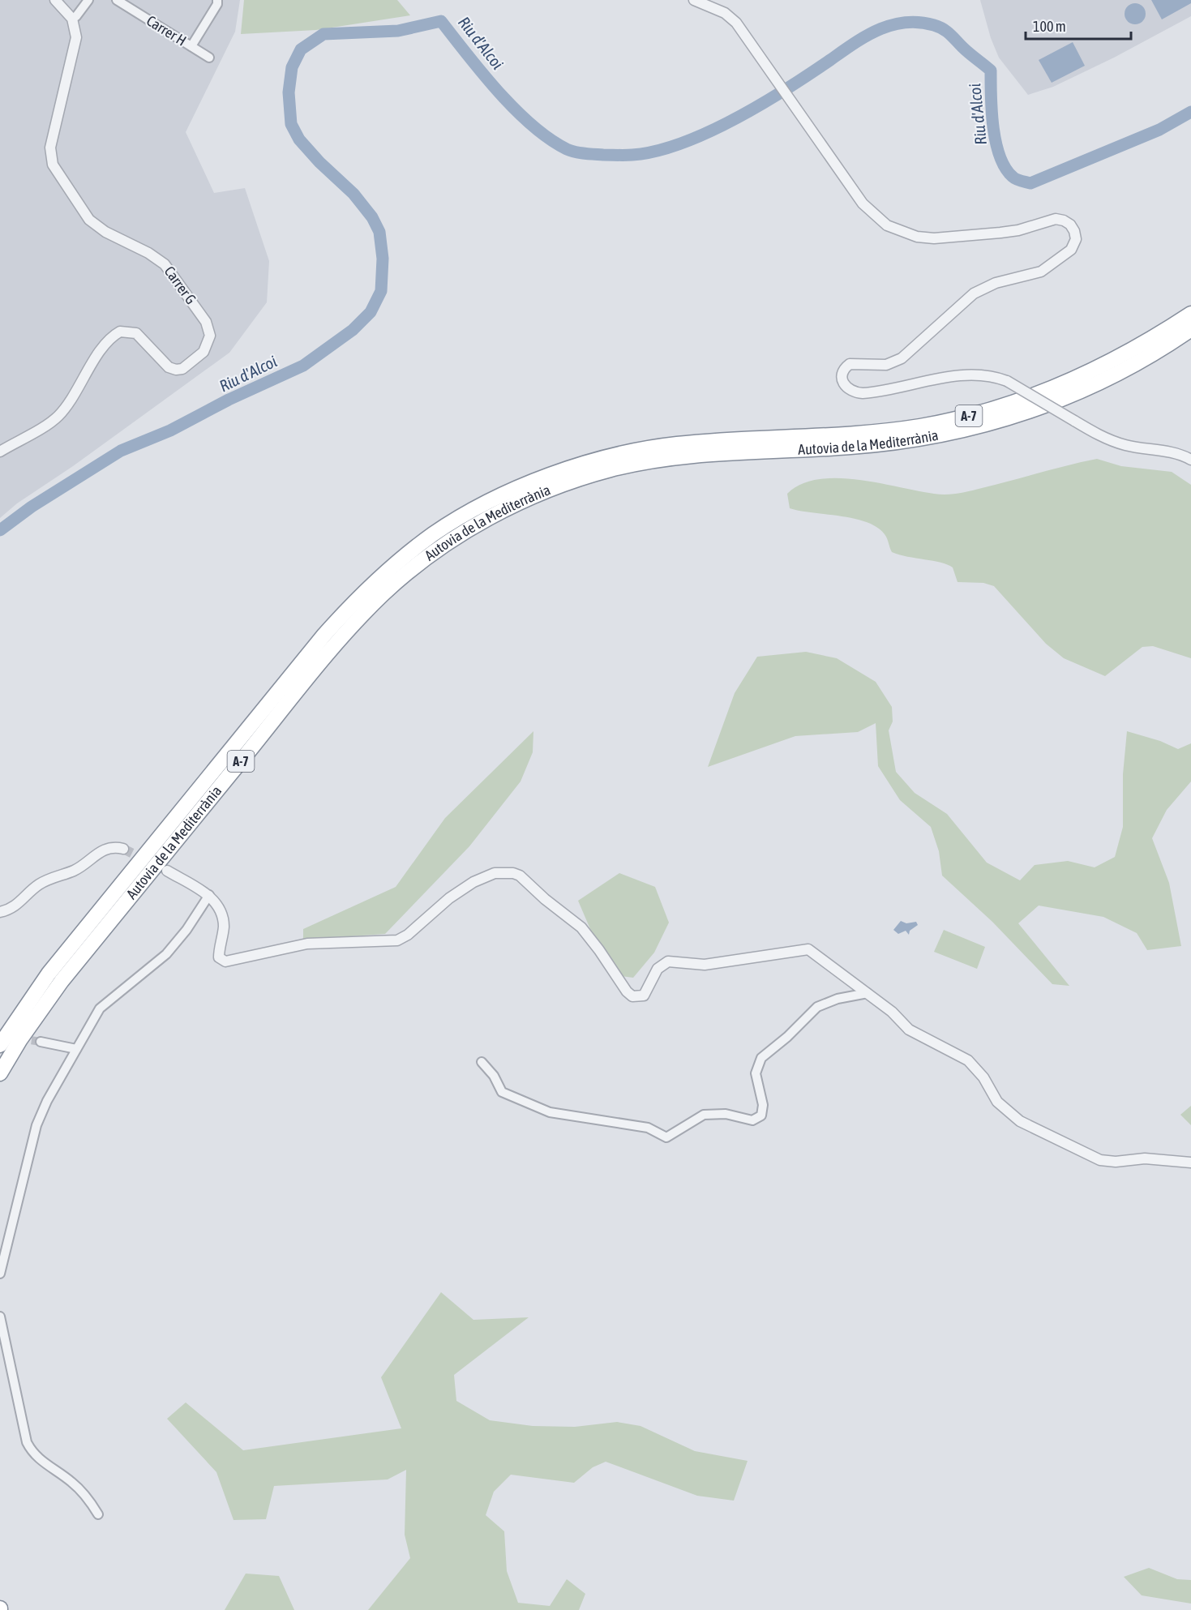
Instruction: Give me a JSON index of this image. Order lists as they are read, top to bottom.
{
  "streets": {
    "highway": ["A-7", "Autovia de la Mediterrània"],
    "street": ["Carrer H", "Carrer G"]
  },
  "water": ["Riu d'Alcoi"],
  "scale_bar": "100 m"
}
